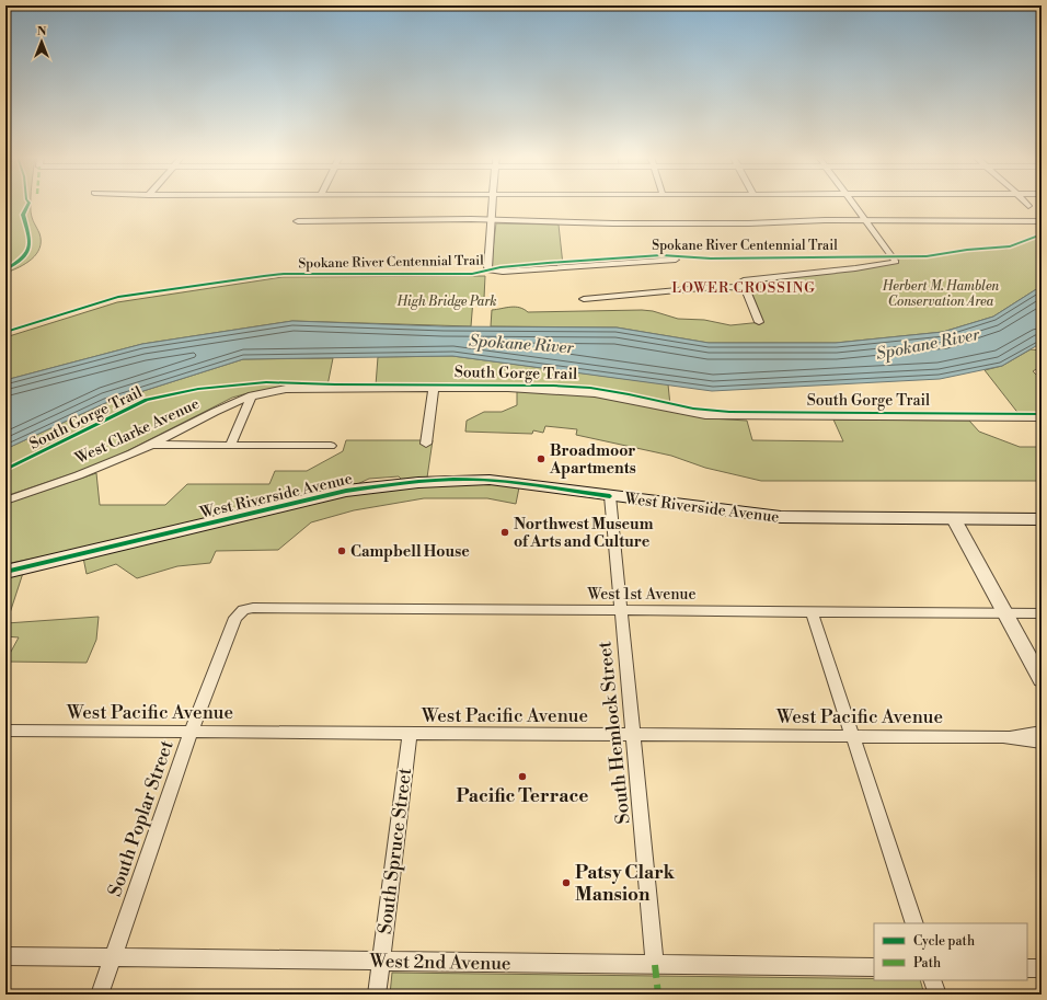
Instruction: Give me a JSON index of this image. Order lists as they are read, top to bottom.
{
  "streets": {
    "main road": ["West Riverside Avenue"],
    "street": [
      "West Clarke Avenue",
      "West 1st Avenue",
      "West Pacific Avenue",
      "South Hemlock Street",
      "South Poplar Street",
      "South Spruce Street",
      "West 2nd Avenue"
    ],
    "cycle path": ["Spokane River Centennial Trail", "South Gorge Trail"]
  },
  "crossings": [
    ["West Riverside Avenue", "South Hemlock Street"],
    ["West 1st Avenue", "South Hemlock Street"],
    ["West 1st Avenue", "South Poplar Street"],
    ["West Pacific Avenue", "South Hemlock Street"],
    ["West Pacific Avenue", "South Poplar Street"],
    ["West Pacific Avenue", "South Spruce Street"],
    ["South Hemlock Street", "West 2nd Avenue"],
    ["South Poplar Street", "West 2nd Avenue"],
    ["South Spruce Street", "West 2nd Avenue"]
  ],
  "districts": ["LOWER CROSSING"],
  "water": ["Spokane River"],
  "parks": ["Herbert M. Hamblen Conservation Area", "High Bridge Park"],
  "places": [
    "Broadmoor Apartments",
    "Northwest Museum of Arts and Culture",
    "Campbell House",
    "Pacific Terrace",
    "Patsy Clark Mansion"
  ],
  "legend": ["Cycle path", "Path"],
  "north": "top"
}
